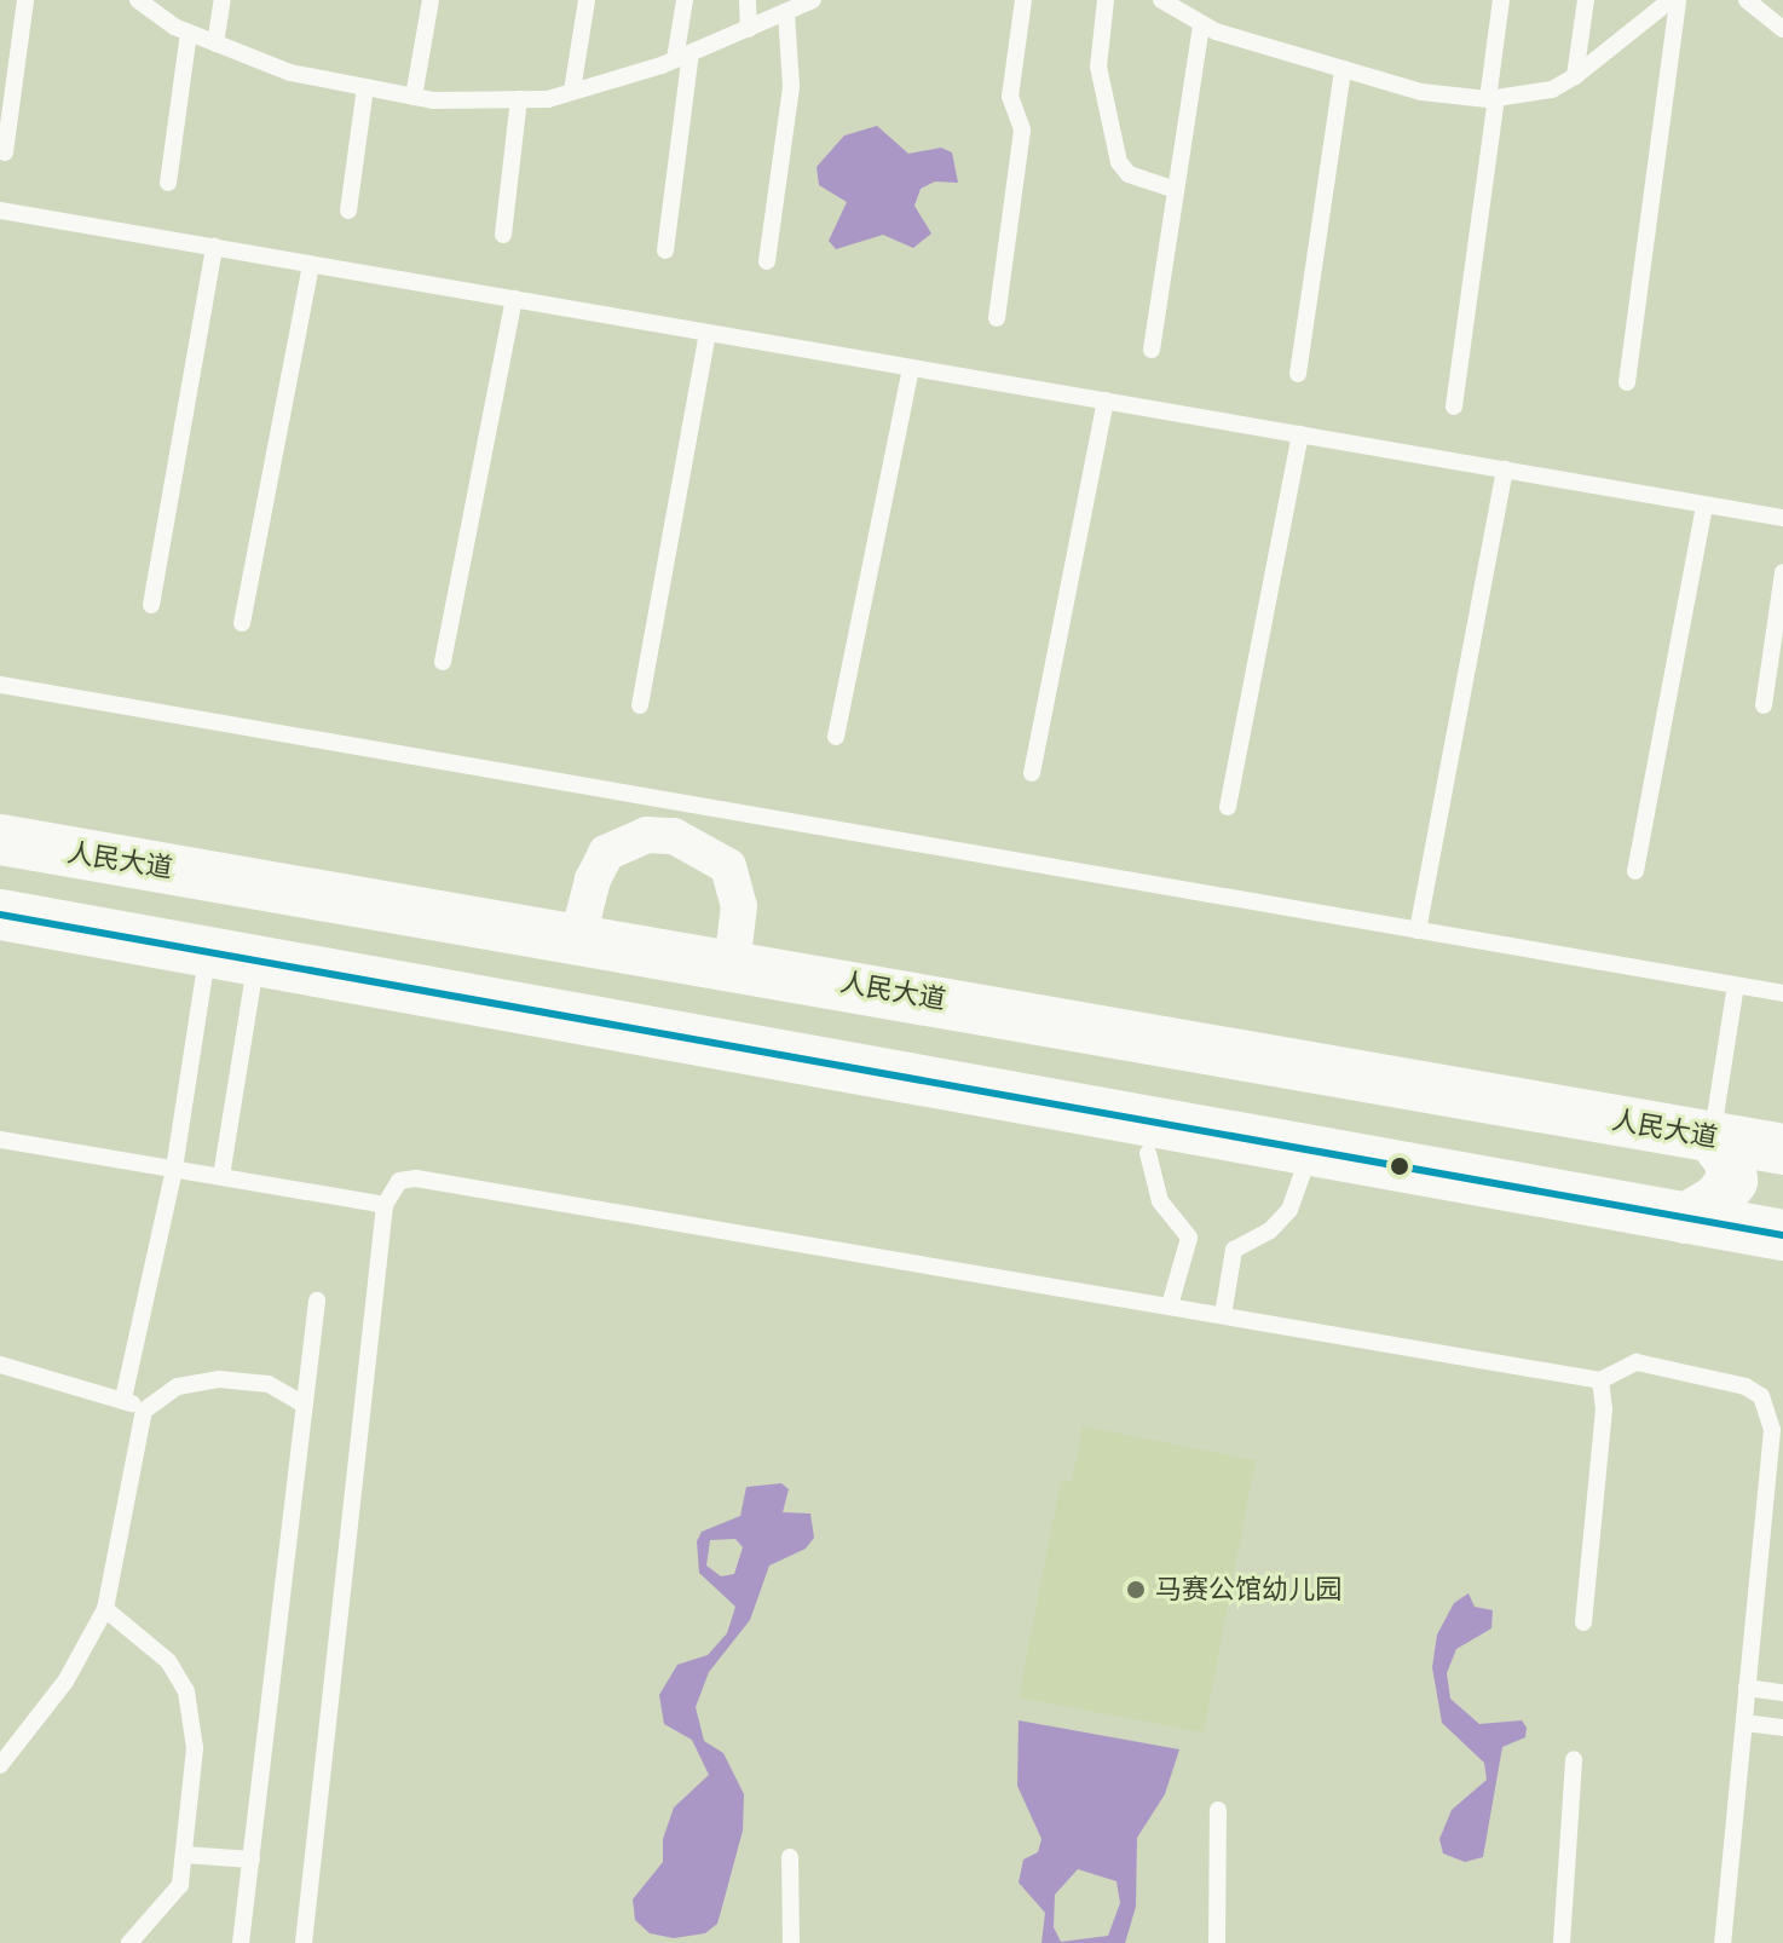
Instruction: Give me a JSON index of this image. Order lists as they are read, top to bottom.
{
  "streets": {
    "main road": ["人民大道"]
  },
  "places": ["马赛公馆幼儿园"]
}
